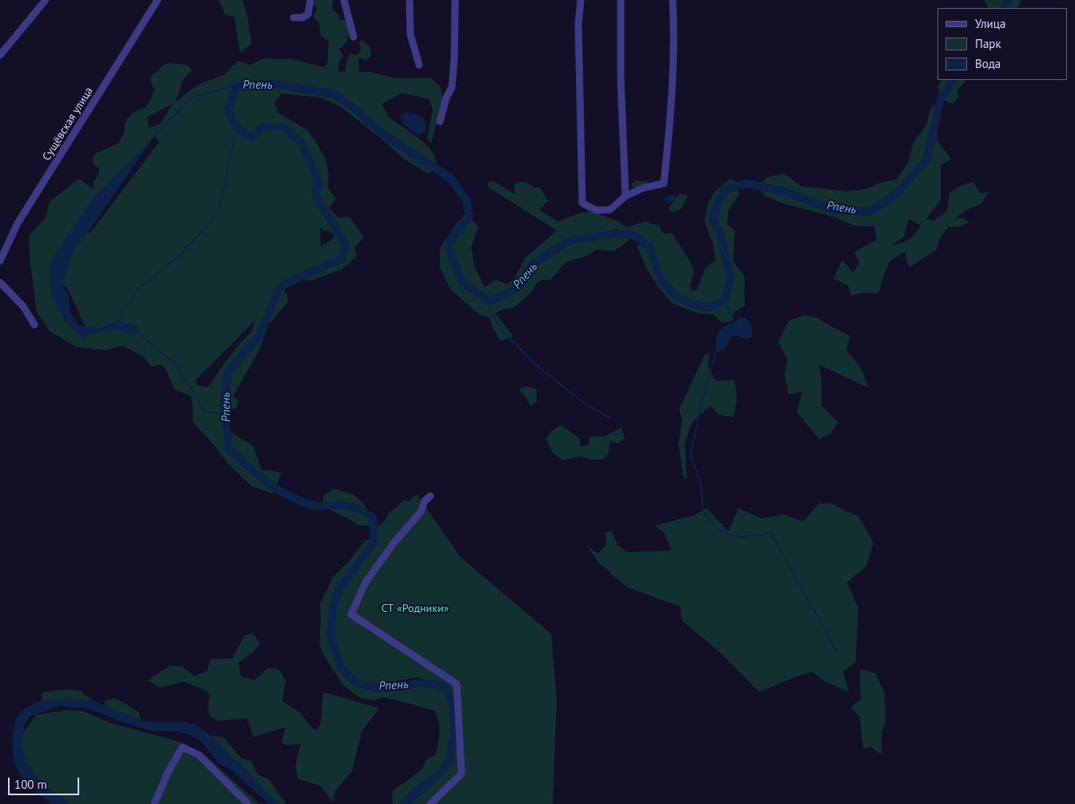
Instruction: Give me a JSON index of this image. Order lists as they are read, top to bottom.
{
  "streets": {
    "street": ["Сущёвская улица"]
  },
  "water": ["Рпень"],
  "parks": ["СТ «Родники»"],
  "legend": ["Улица", "Парк", "Вода"],
  "scale_bar": "100 m"
}
